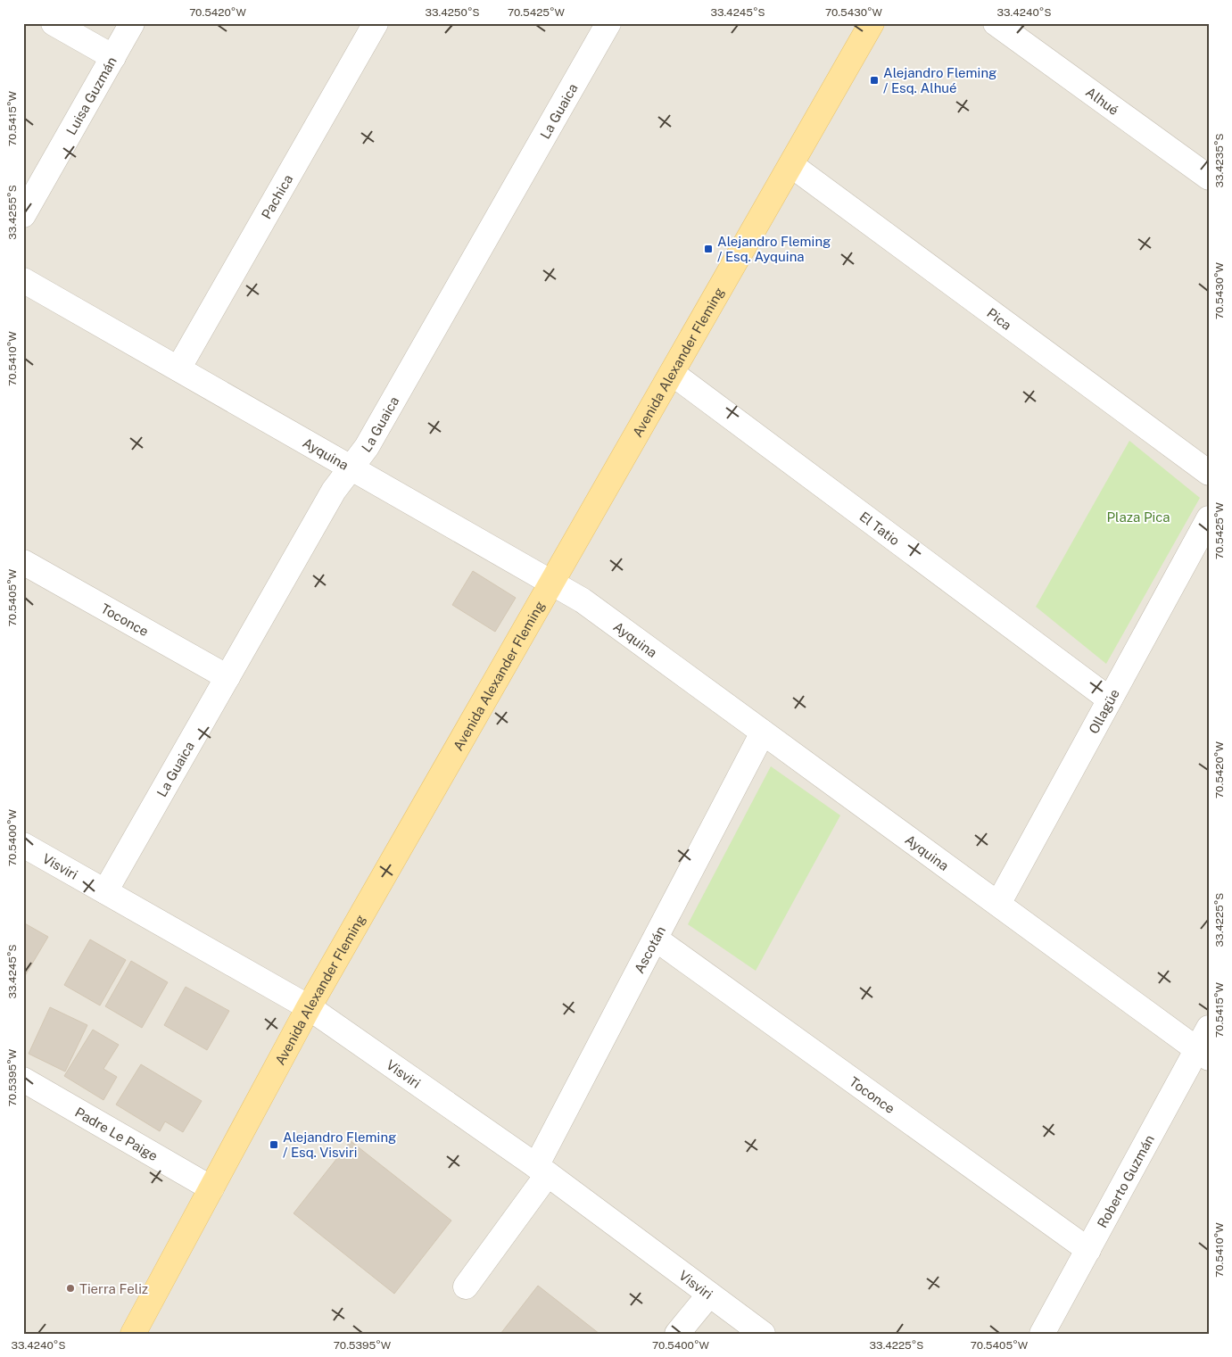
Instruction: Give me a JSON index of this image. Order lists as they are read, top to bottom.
{
  "streets": {
    "main road": ["Avenida Alexander Fleming"],
    "street": [
      "Luisa Guzmán",
      "Alhué",
      "La Guaica",
      "Pachica",
      "Pica",
      "Ayquina",
      "El Tatio",
      "Toconce",
      "Ollagüe",
      "Visviri",
      "Ascotán",
      "Padre Le Paige",
      "Roberto Guzmán"
    ]
  },
  "crossings": [
    ["La Guaica", "Ayquina"],
    ["La Guaica", "Toconce"],
    ["La Guaica", "Visviri"],
    ["Pachica", "Ayquina"],
    ["Pica", "Avenida Alexander Fleming"],
    ["Avenida Alexander Fleming", "Ayquina"],
    ["Avenida Alexander Fleming", "El Tatio"],
    ["Avenida Alexander Fleming", "Visviri"],
    ["Avenida Alexander Fleming", "Padre Le Paige"],
    ["Ayquina", "Ollagüe"],
    ["Ayquina", "Ascotán"],
    ["Ayquina", "Roberto Guzmán"],
    ["El Tatio", "Ollagüe"],
    ["Toconce", "Ascotán"],
    ["Toconce", "Roberto Guzmán"],
    ["Visviri", "Ascotán"]
  ],
  "parks": ["Plaza Pica"],
  "places": {
    "transit": ["Alejandro Fleming / Esq. Alhué", "Alejandro Fleming / Esq. Ayquina", "Alejandro Fleming / Esq. Visviri"],
    "other": ["Tierra Feliz"]
  },
  "coordinates": [
    "70.5420°W",
    "33.4250°S",
    "70.5425°W",
    "33.4245°S",
    "70.5430°W",
    "33.4240°S",
    "70.5415°W",
    "33.4235°S",
    "33.4255°S",
    "70.5410°W",
    "70.5405°W",
    "70.5400°W",
    "33.4225°S",
    "70.5395°W"
  ]
}
